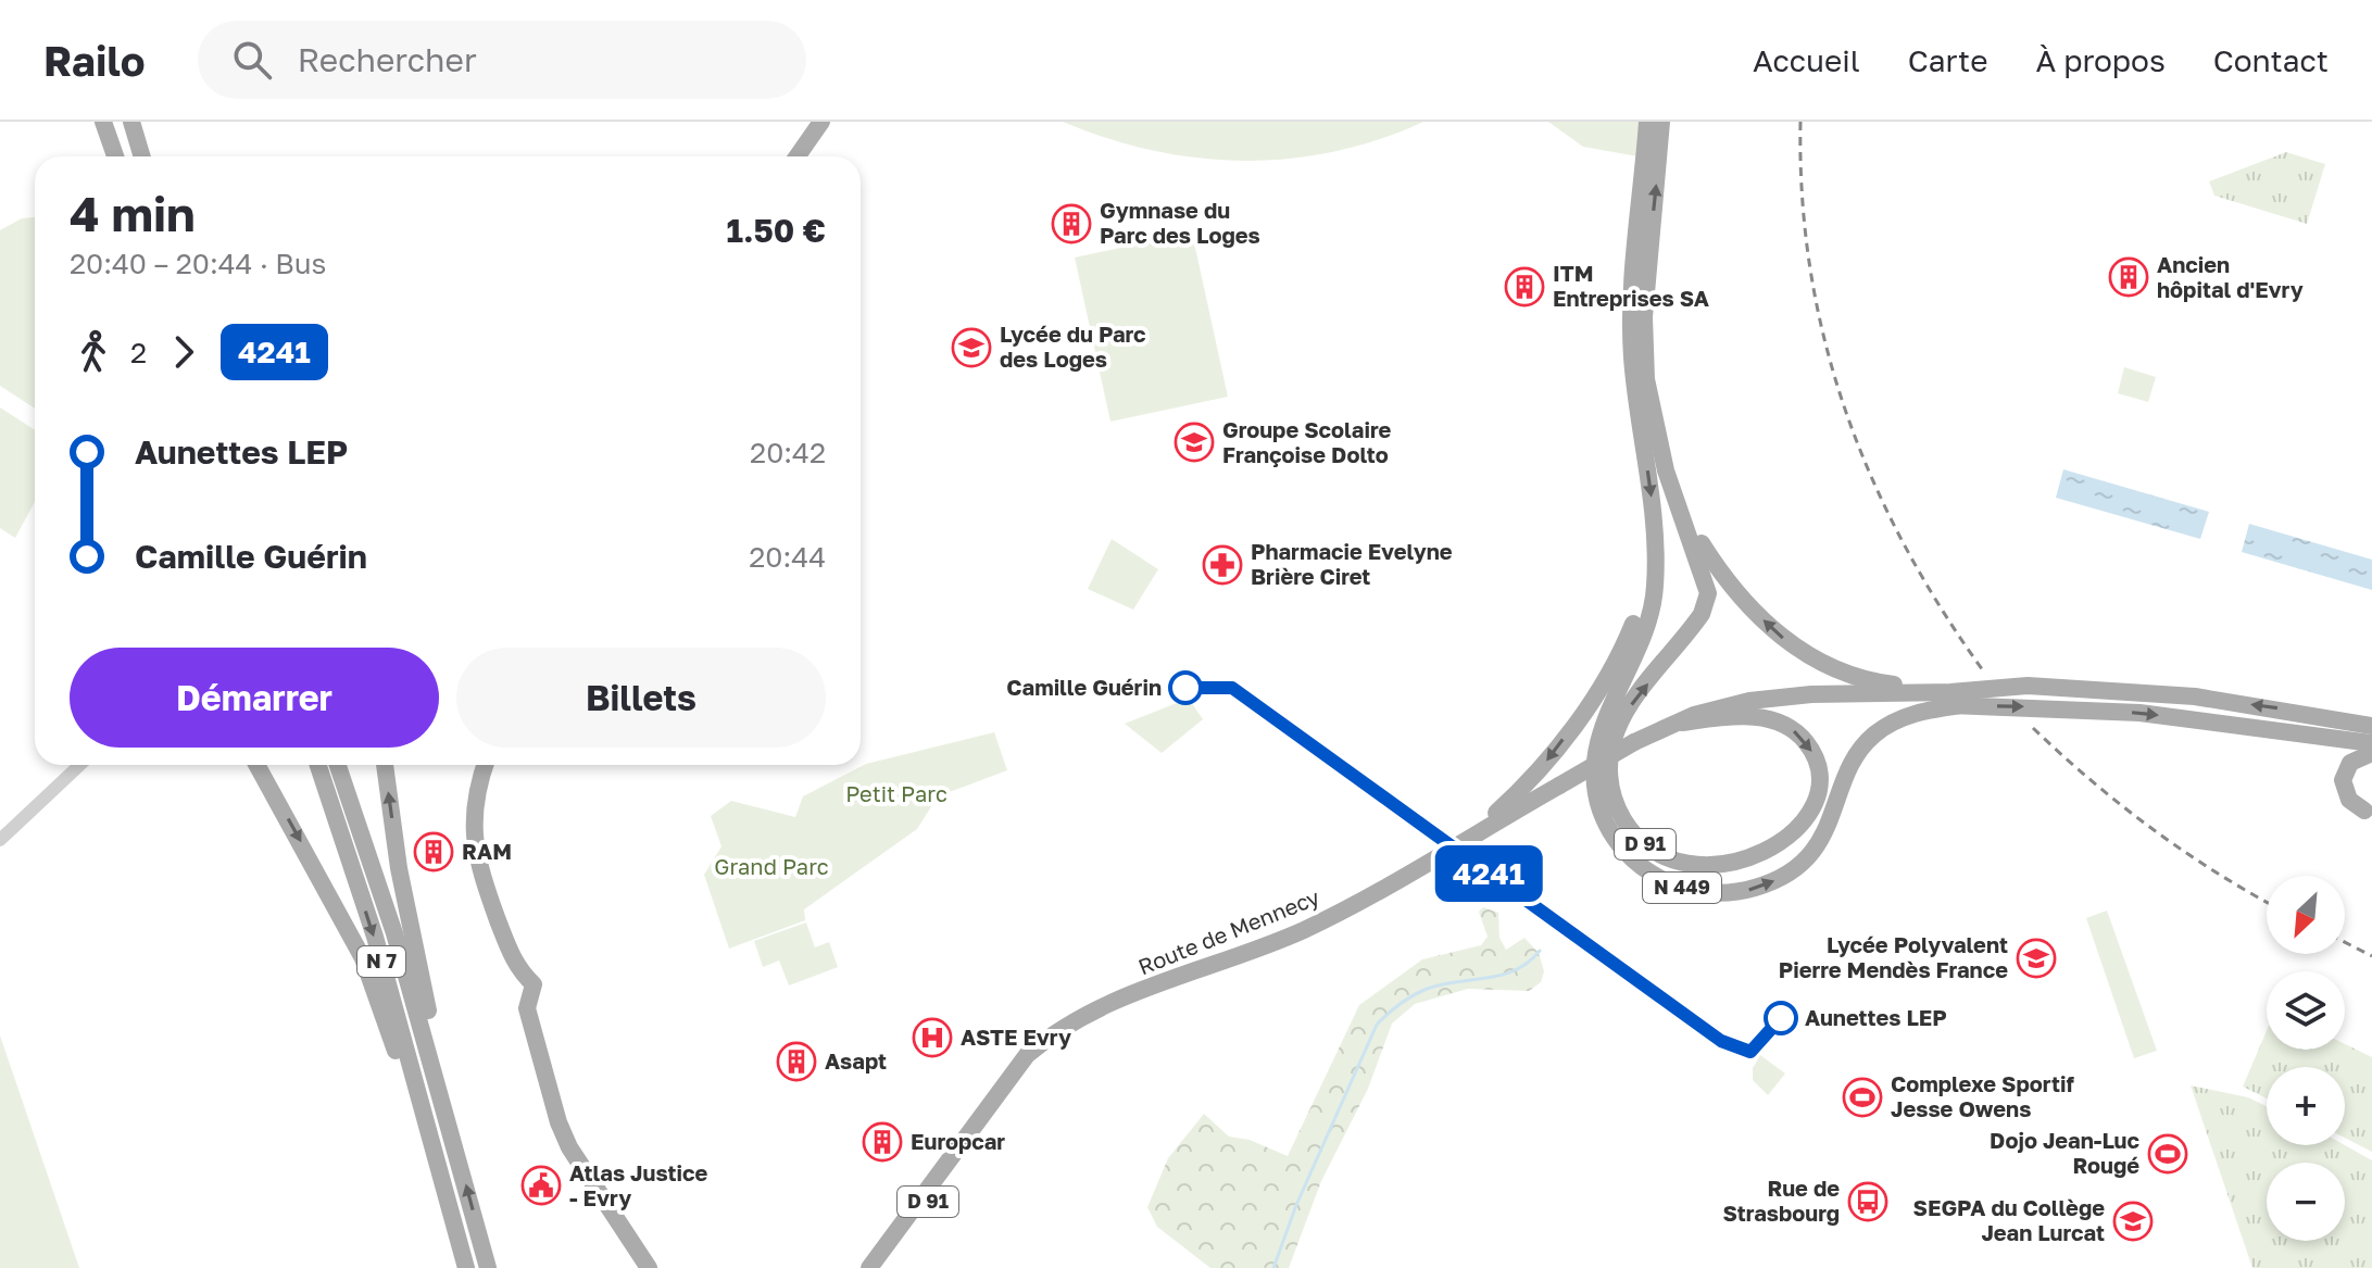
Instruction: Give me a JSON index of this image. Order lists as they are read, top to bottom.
{
  "streets": {
    "main road": [
      "D 91",
      "N 449",
      "Route de Mennecy",
      "N 7"
    ]
  },
  "crossings": [
    ["D 91", "N 449"],
    ["D 91", "Route de Mennecy"]
  ],
  "parks": ["Petit Parc", "Grand Parc"],
  "places": {
    "building": [
      "Gymnase du Parc des Loges",
      "Ancien hôpital d'Evry",
      "ITM Entreprises SA",
      "RAM",
      "Asapt",
      "Europcar"
    ],
    "school or university": [
      "Lycée du Parc des Loges",
      "Groupe Scolaire Françoise Dolto",
      "Lycée Polyvalent Pierre Mendès France",
      "SEGPA du Collège Jean Lurcat"
    ],
    "pharmacy": ["Pharmacie Evelyne Brière Ciret"],
    "other": ["Camille Guérin", "Aunettes LEP"],
    "hospital": ["ASTE Evry"],
    "sports": ["Complexe Sportif Jesse Owens", "Dojo Jean-Luc Rougé"],
    "public building": ["Atlas Justice - Evry"],
    "bus stop": ["Rue de Strasbourg"]
  },
  "lines": ["bus line 4241"],
  "north": "bottom left",
  "page": {
    "header": "Railo",
    "search": "Rechercher",
    "nav": [
      "Accueil",
      "Carte",
      "À propos",
      "Contact"
    ],
    "on_map": "4241",
    "heading": ["4 min", "20:40 – 20:44 · Bus", "1.50 €"],
    "legs": ["2", "4241"],
    "list": [
      {
        "name": "Aunettes LEP",
        "value": "20:42"
      },
      {
        "name": "Camille Guérin",
        "value": "20:44"
      }
    ],
    "buttons": ["Démarrer", "Billets"],
    "map_buttons": ["+", "−"]
  }
}
